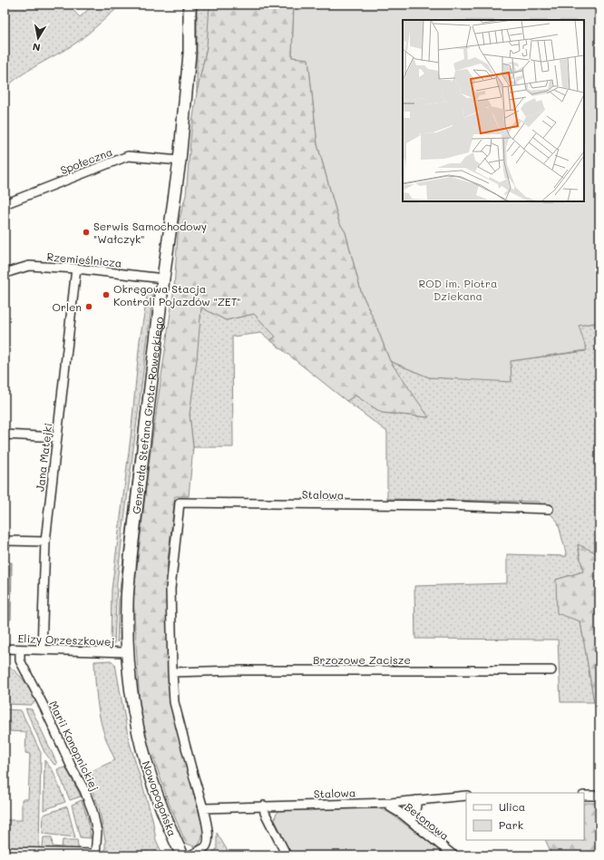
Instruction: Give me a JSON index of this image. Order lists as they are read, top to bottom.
{
  "streets": {
    "street": [
      "Społeczna",
      "Rzemieślnicza",
      "Generała Stefana Grota-Roweckiego",
      "Jana Matejki",
      "Stalowa",
      "Elizy Orzeszkowej",
      "Brzozowe Zacisze",
      "Marii Konopnickiej",
      "Nowopogońska",
      "Betonowa"
    ]
  },
  "crossings": [
    ["Społeczna", "Generała Stefana Grota-Roweckiego"],
    ["Rzemieślnicza", "Generała Stefana Grota-Roweckiego"],
    ["Rzemieślnicza", "Jana Matejki"],
    ["Generała Stefana Grota-Roweckiego", "Elizy Orzeszkowej"],
    ["Generała Stefana Grota-Roweckiego", "Nowopogońska"],
    ["Jana Matejki", "Elizy Orzeszkowej"],
    ["Stalowa", "Brzozowe Zacisze"],
    ["Stalowa", "Betonowa"],
    ["Elizy Orzeszkowej", "Marii Konopnickiej"]
  ],
  "parks": ["ROD im. Piotra Dziekana"],
  "places": ["Serwis Samochodowy \"Wałczyk\"", "Okręgowa Stacja Kontroli Pojazdów \"ZET\"", "Orlen"],
  "legend": ["Ulica", "Park"],
  "north": "bottom"
}
